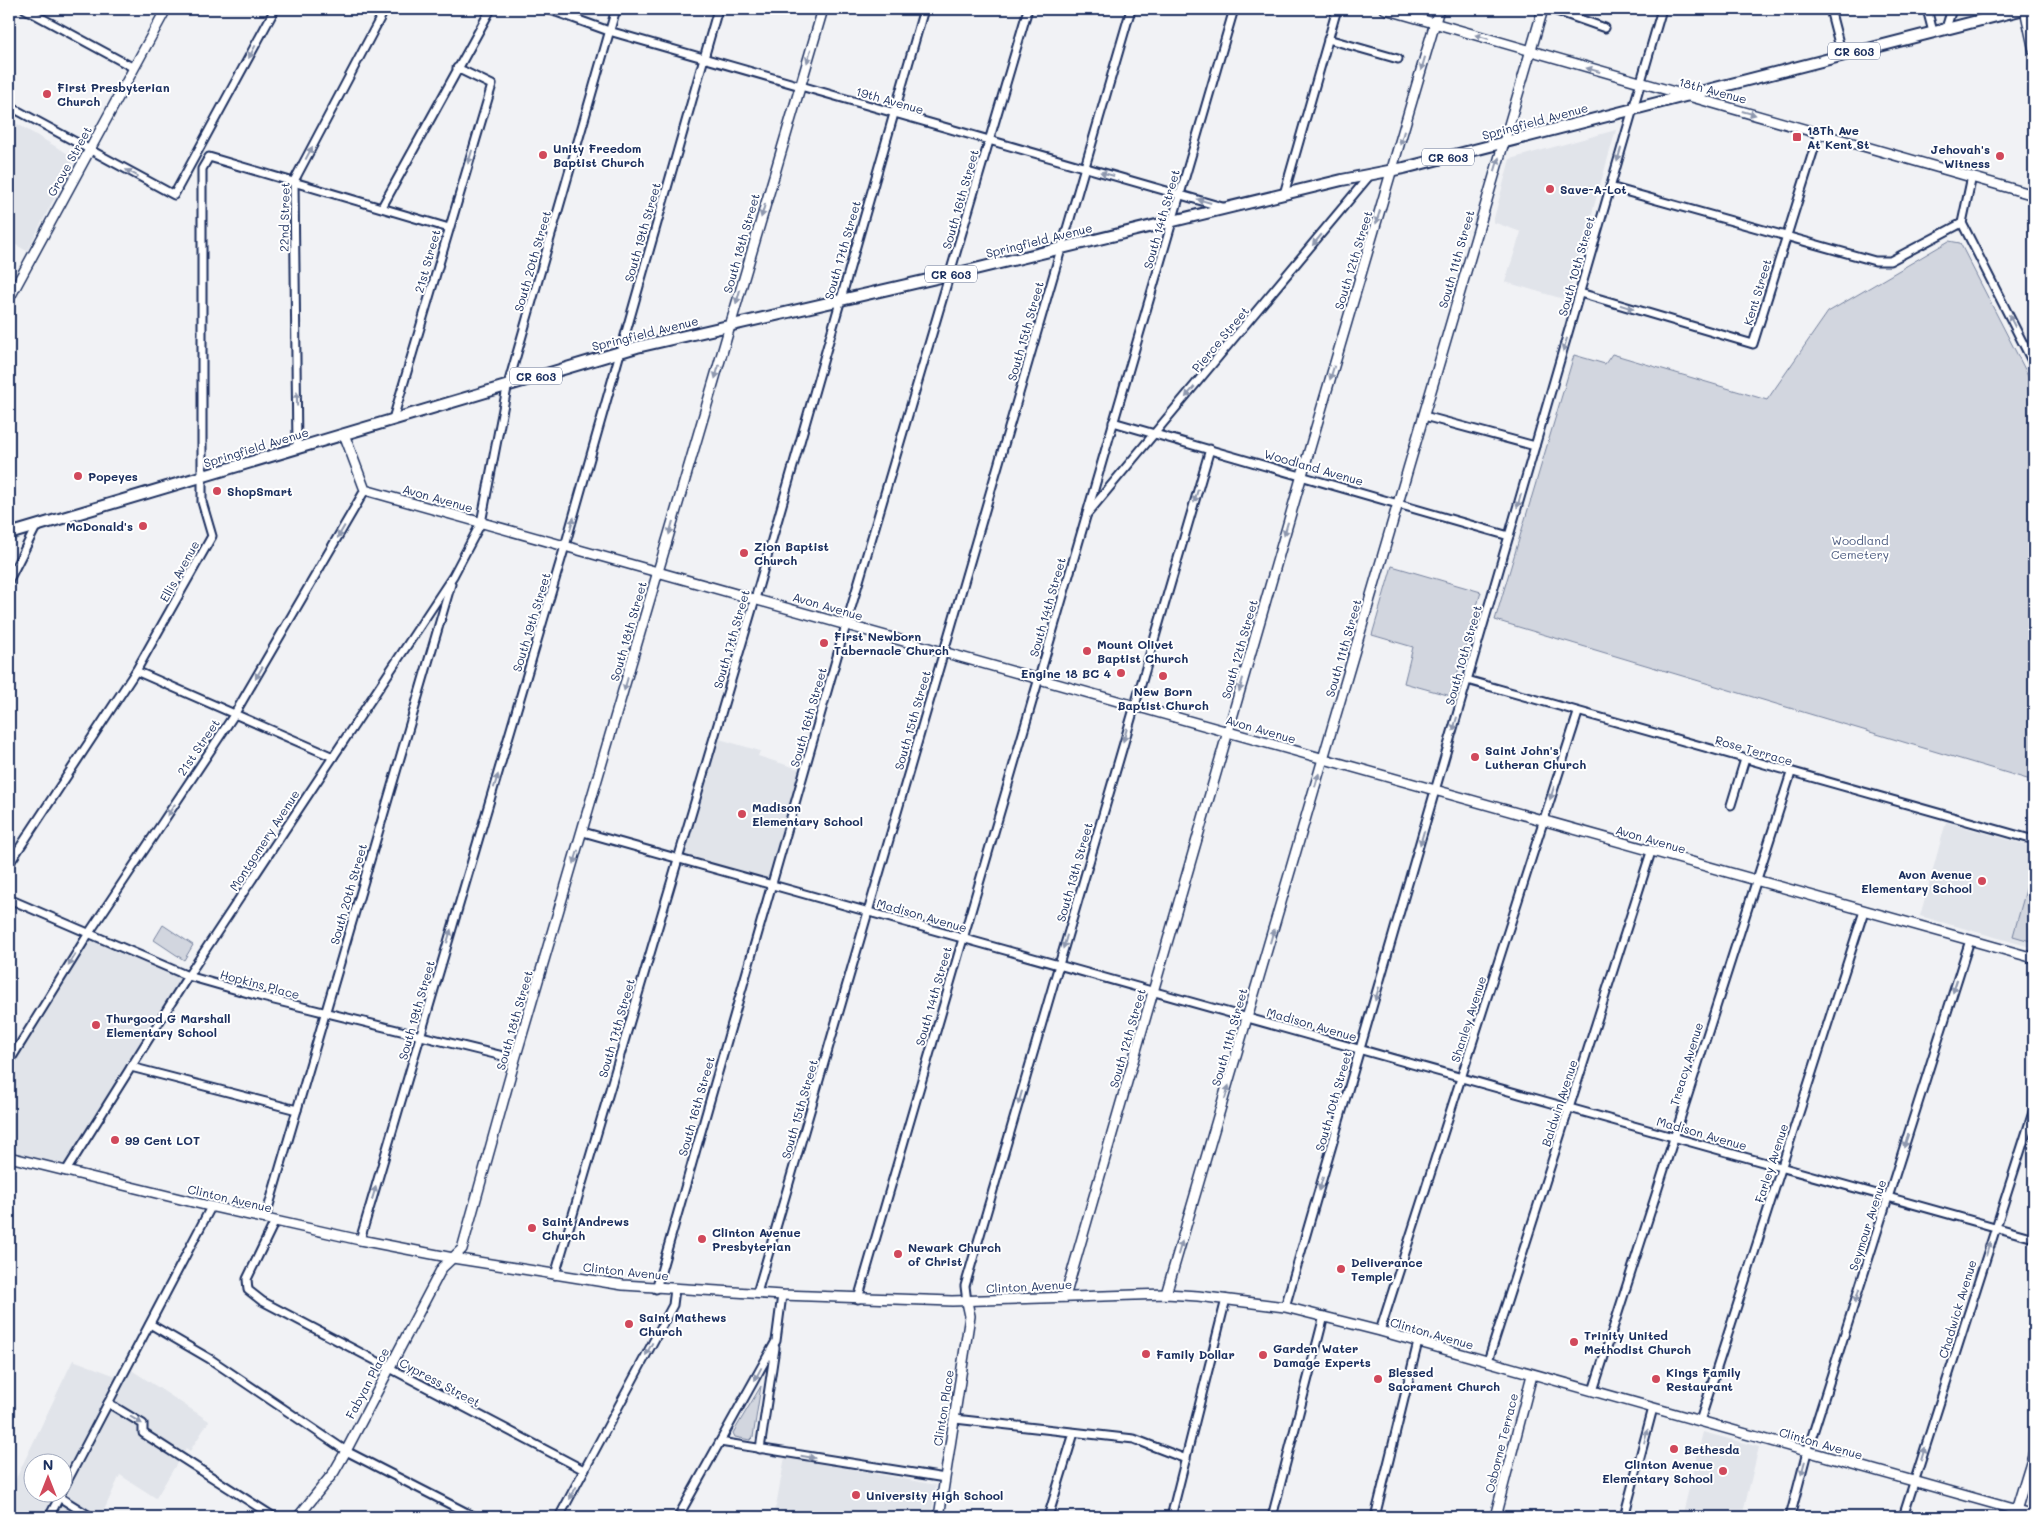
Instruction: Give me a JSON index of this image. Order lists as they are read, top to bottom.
{
  "streets": {
    "main road": ["CR 603", "Springfield Avenue"],
    "street": [
      "18th Avenue",
      "19th Avenue",
      "Grove Street",
      "South 16th Street",
      "22nd Street",
      "South 14th Street",
      "South 19th Street",
      "South 18th Street",
      "South 17th Street",
      "South 11th Street",
      "South 12th Street",
      "21st Street",
      "South 20th Street",
      "South 10th Street",
      "Kent Street",
      "South 15th Street",
      "Pierce Street",
      "Woodland Avenue",
      "Avon Avenue",
      "Ellis Avenue",
      "Rose Terrace",
      "Montgomery Avenue",
      "South 13th Street",
      "Madison Avenue",
      "Hopkins Place",
      "Shanley Avenue",
      "Treacy Avenue",
      "Baldwin Avenue",
      "Farley Avenue",
      "Clinton Avenue",
      "Seymour Avenue",
      "Chadwick Avenue",
      "Cypress Street",
      "Fabyan Place",
      "Clinton Place",
      "Osborne Terrace"
    ]
  },
  "crossings": [
    ["18th Avenue", "Springfield Avenue"],
    ["18th Avenue", "South 11th Street"],
    ["18th Avenue", "South 12th Street"],
    ["18th Avenue", "South 10th Street"],
    ["18th Avenue", "Kent Street"],
    ["19th Avenue", "Springfield Avenue"],
    ["19th Avenue", "South 16th Street"],
    ["19th Avenue", "South 14th Street"],
    ["19th Avenue", "South 19th Street"],
    ["19th Avenue", "South 18th Street"],
    ["19th Avenue", "South 17th Street"],
    ["19th Avenue", "South 20th Street"],
    ["19th Avenue", "South 15th Street"],
    ["Springfield Avenue", "South 16th Street"],
    ["Springfield Avenue", "22nd Street"],
    ["Springfield Avenue", "South 14th Street"],
    ["Springfield Avenue", "South 19th Street"],
    ["Springfield Avenue", "South 18th Street"],
    ["Springfield Avenue", "South 17th Street"],
    ["Springfield Avenue", "South 11th Street"],
    ["Springfield Avenue", "South 12th Street"],
    ["Springfield Avenue", "21st Street"],
    ["Springfield Avenue", "South 20th Street"],
    ["Springfield Avenue", "South 10th Street"],
    ["Springfield Avenue", "South 15th Street"],
    ["Springfield Avenue", "Pierce Street"],
    ["Springfield Avenue", "Ellis Avenue"],
    ["South 16th Street", "Avon Avenue"],
    ["South 16th Street", "Madison Avenue"],
    ["South 16th Street", "Clinton Avenue"],
    ["22nd Street", "Ellis Avenue"],
    ["South 14th Street", "Pierce Street"],
    ["South 14th Street", "Woodland Avenue"],
    ["South 14th Street", "Avon Avenue"],
    ["South 14th Street", "Madison Avenue"],
    ["South 14th Street", "Clinton Avenue"],
    ["South 19th Street", "Avon Avenue"],
    ["South 19th Street", "Hopkins Place"],
    ["South 19th Street", "Clinton Avenue"],
    ["South 18th Street", "Avon Avenue"],
    ["South 18th Street", "Madison Avenue"],
    ["South 18th Street", "Hopkins Place"],
    ["South 18th Street", "Clinton Avenue"],
    ["South 18th Street", "Fabyan Place"],
    ["South 17th Street", "Avon Avenue"],
    ["South 17th Street", "Madison Avenue"],
    ["South 17th Street", "Clinton Avenue"],
    ["South 11th Street", "Woodland Avenue"],
    ["South 11th Street", "Avon Avenue"],
    ["South 11th Street", "Madison Avenue"],
    ["South 11th Street", "Clinton Avenue"],
    ["South 12th Street", "Woodland Avenue"],
    ["South 12th Street", "Avon Avenue"],
    ["South 12th Street", "Madison Avenue"],
    ["South 12th Street", "Clinton Avenue"],
    ["21st Street", "Avon Avenue"],
    ["21st Street", "Hopkins Place"],
    ["South 20th Street", "Avon Avenue"],
    ["South 20th Street", "Montgomery Avenue"],
    ["South 20th Street", "Hopkins Place"],
    ["South 20th Street", "Clinton Avenue"],
    ["South 10th Street", "Kent Street"],
    ["South 10th Street", "Woodland Avenue"],
    ["South 10th Street", "Avon Avenue"],
    ["South 10th Street", "Rose Terrace"],
    ["South 10th Street", "Madison Avenue"],
    ["South 10th Street", "Clinton Avenue"],
    ["South 15th Street", "Avon Avenue"],
    ["South 15th Street", "Madison Avenue"],
    ["South 15th Street", "Clinton Avenue"],
    ["Pierce Street", "Woodland Avenue"],
    ["Woodland Avenue", "South 13th Street"],
    ["Avon Avenue", "Montgomery Avenue"],
    ["Avon Avenue", "South 13th Street"],
    ["Avon Avenue", "Shanley Avenue"],
    ["Avon Avenue", "Treacy Avenue"],
    ["Avon Avenue", "Baldwin Avenue"],
    ["Avon Avenue", "Farley Avenue"],
    ["Avon Avenue", "Seymour Avenue"],
    ["Rose Terrace", "Shanley Avenue"],
    ["Rose Terrace", "Treacy Avenue"],
    ["Montgomery Avenue", "Hopkins Place"],
    ["Montgomery Avenue", "Clinton Avenue"],
    ["South 13th Street", "Madison Avenue"],
    ["South 13th Street", "Clinton Avenue"],
    ["South 13th Street", "Clinton Place"],
    ["Madison Avenue", "Shanley Avenue"],
    ["Madison Avenue", "Treacy Avenue"],
    ["Madison Avenue", "Baldwin Avenue"],
    ["Madison Avenue", "Farley Avenue"],
    ["Madison Avenue", "Seymour Avenue"],
    ["Madison Avenue", "Chadwick Avenue"],
    ["Shanley Avenue", "Clinton Avenue"],
    ["Treacy Avenue", "Clinton Avenue"],
    ["Baldwin Avenue", "Clinton Avenue"],
    ["Farley Avenue", "Clinton Avenue"],
    ["Clinton Avenue", "Seymour Avenue"],
    ["Clinton Avenue", "Chadwick Avenue"],
    ["Clinton Avenue", "Cypress Street"],
    ["Clinton Avenue", "Fabyan Place"],
    ["Clinton Avenue", "Clinton Place"],
    ["Clinton Avenue", "Osborne Terrace"],
    ["Cypress Street", "Fabyan Place"]
  ],
  "one_way": [
    "22nd Street",
    "South 19th Street",
    "South 18th Street",
    "South 11th Street",
    "South 12th Street",
    "21st Street",
    "South 10th Street",
    "Pierce Street",
    "South 13th Street",
    "Seymour Avenue",
    "Chadwick Avenue"
  ],
  "parks": ["Woodland Cemetery"],
  "places": {
    "other": [
      "First Presbyterian Church",
      "Unity Freedom Baptist Church",
      "Jehovah's Witness",
      "Save-A-Lot",
      "Popeyes",
      "ShopSmart",
      "McDonald's",
      "Zion Baptist Church",
      "First Newborn Tabernacle Church",
      "Mount Olivet Baptist Church",
      "Engine 18 BC 4",
      "New Born Baptist Church",
      "Saint John's Lutheran Church",
      "Madison Elementary School",
      "Avon Avenue Elementary School",
      "Thurgood G Marshall Elementary School",
      "99 Cent LOT",
      "Saint Andrews Church",
      "Clinton Avenue Presbyterian",
      "Newark Church of Christ",
      "Deliverance Temple",
      "Saint Mathews Church",
      "Trinity United Methodist Church",
      "Family Dollar",
      "Garden Water Damage Experts",
      "Blessed Sacrament Church",
      "Kings Family Restaurant",
      "Bethesda",
      "Clinton Avenue Elementary School",
      "University High School"
    ],
    "transit": ["18Th Ave At Kent St"]
  },
  "north": "top"
}
